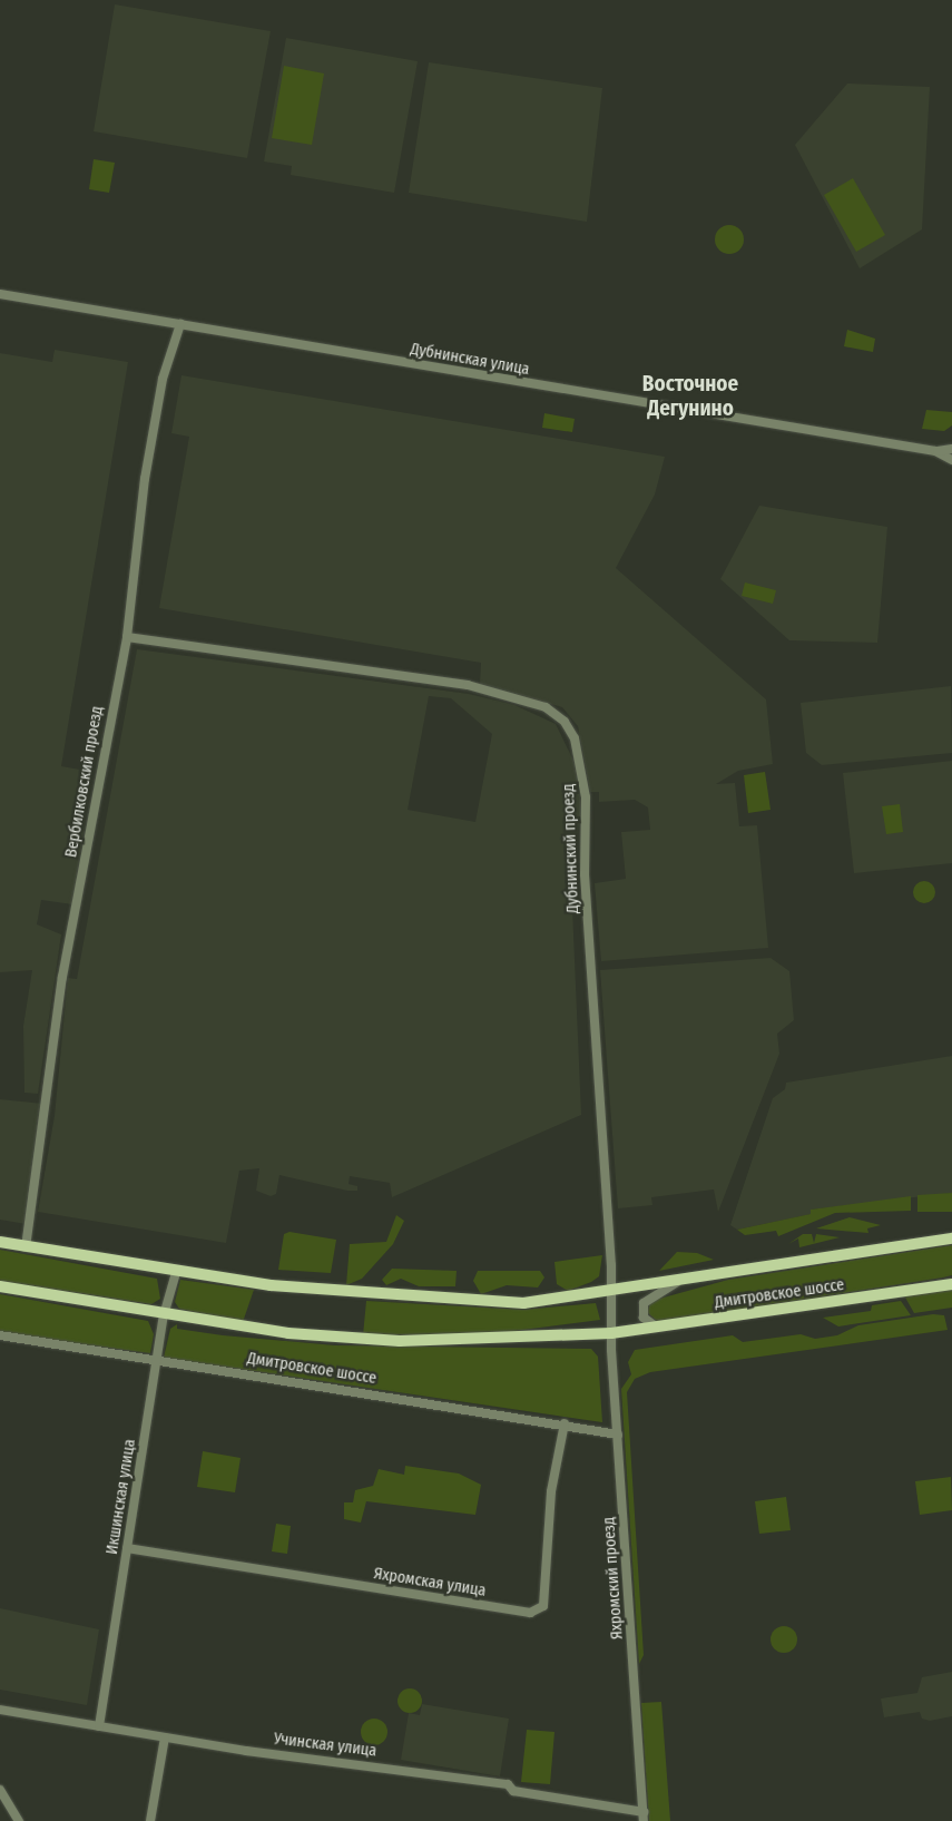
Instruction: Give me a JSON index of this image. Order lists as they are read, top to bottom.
{
  "streets": {
    "main road": ["Дмитровское шоссе"],
    "street": [
      "Дубнинская улица",
      "Вербилковский проезд",
      "Дубнинский проезд",
      "Икшинская улица",
      "Яхромский проезд",
      "Яхромская улица",
      "Учинская улица"
    ]
  },
  "crossings": [
    ["Дубнинская улица", "Вербилковский проезд"],
    ["Вербилковский проезд", "Дубнинский проезд"],
    ["Вербилковский проезд", "Дмитровское шоссе"],
    ["Дубнинский проезд", "Дмитровское шоссе"],
    ["Дмитровское шоссе", "Икшинская улица"],
    ["Дмитровское шоссе", "Яхромский проезд"],
    ["Дмитровское шоссе", "Яхромская улица"],
    ["Икшинская улица", "Яхромская улица"],
    ["Икшинская улица", "Учинская улица"],
    ["Яхромский проезд", "Учинская улица"]
  ],
  "districts": ["Восточное Дегунино"]
}
